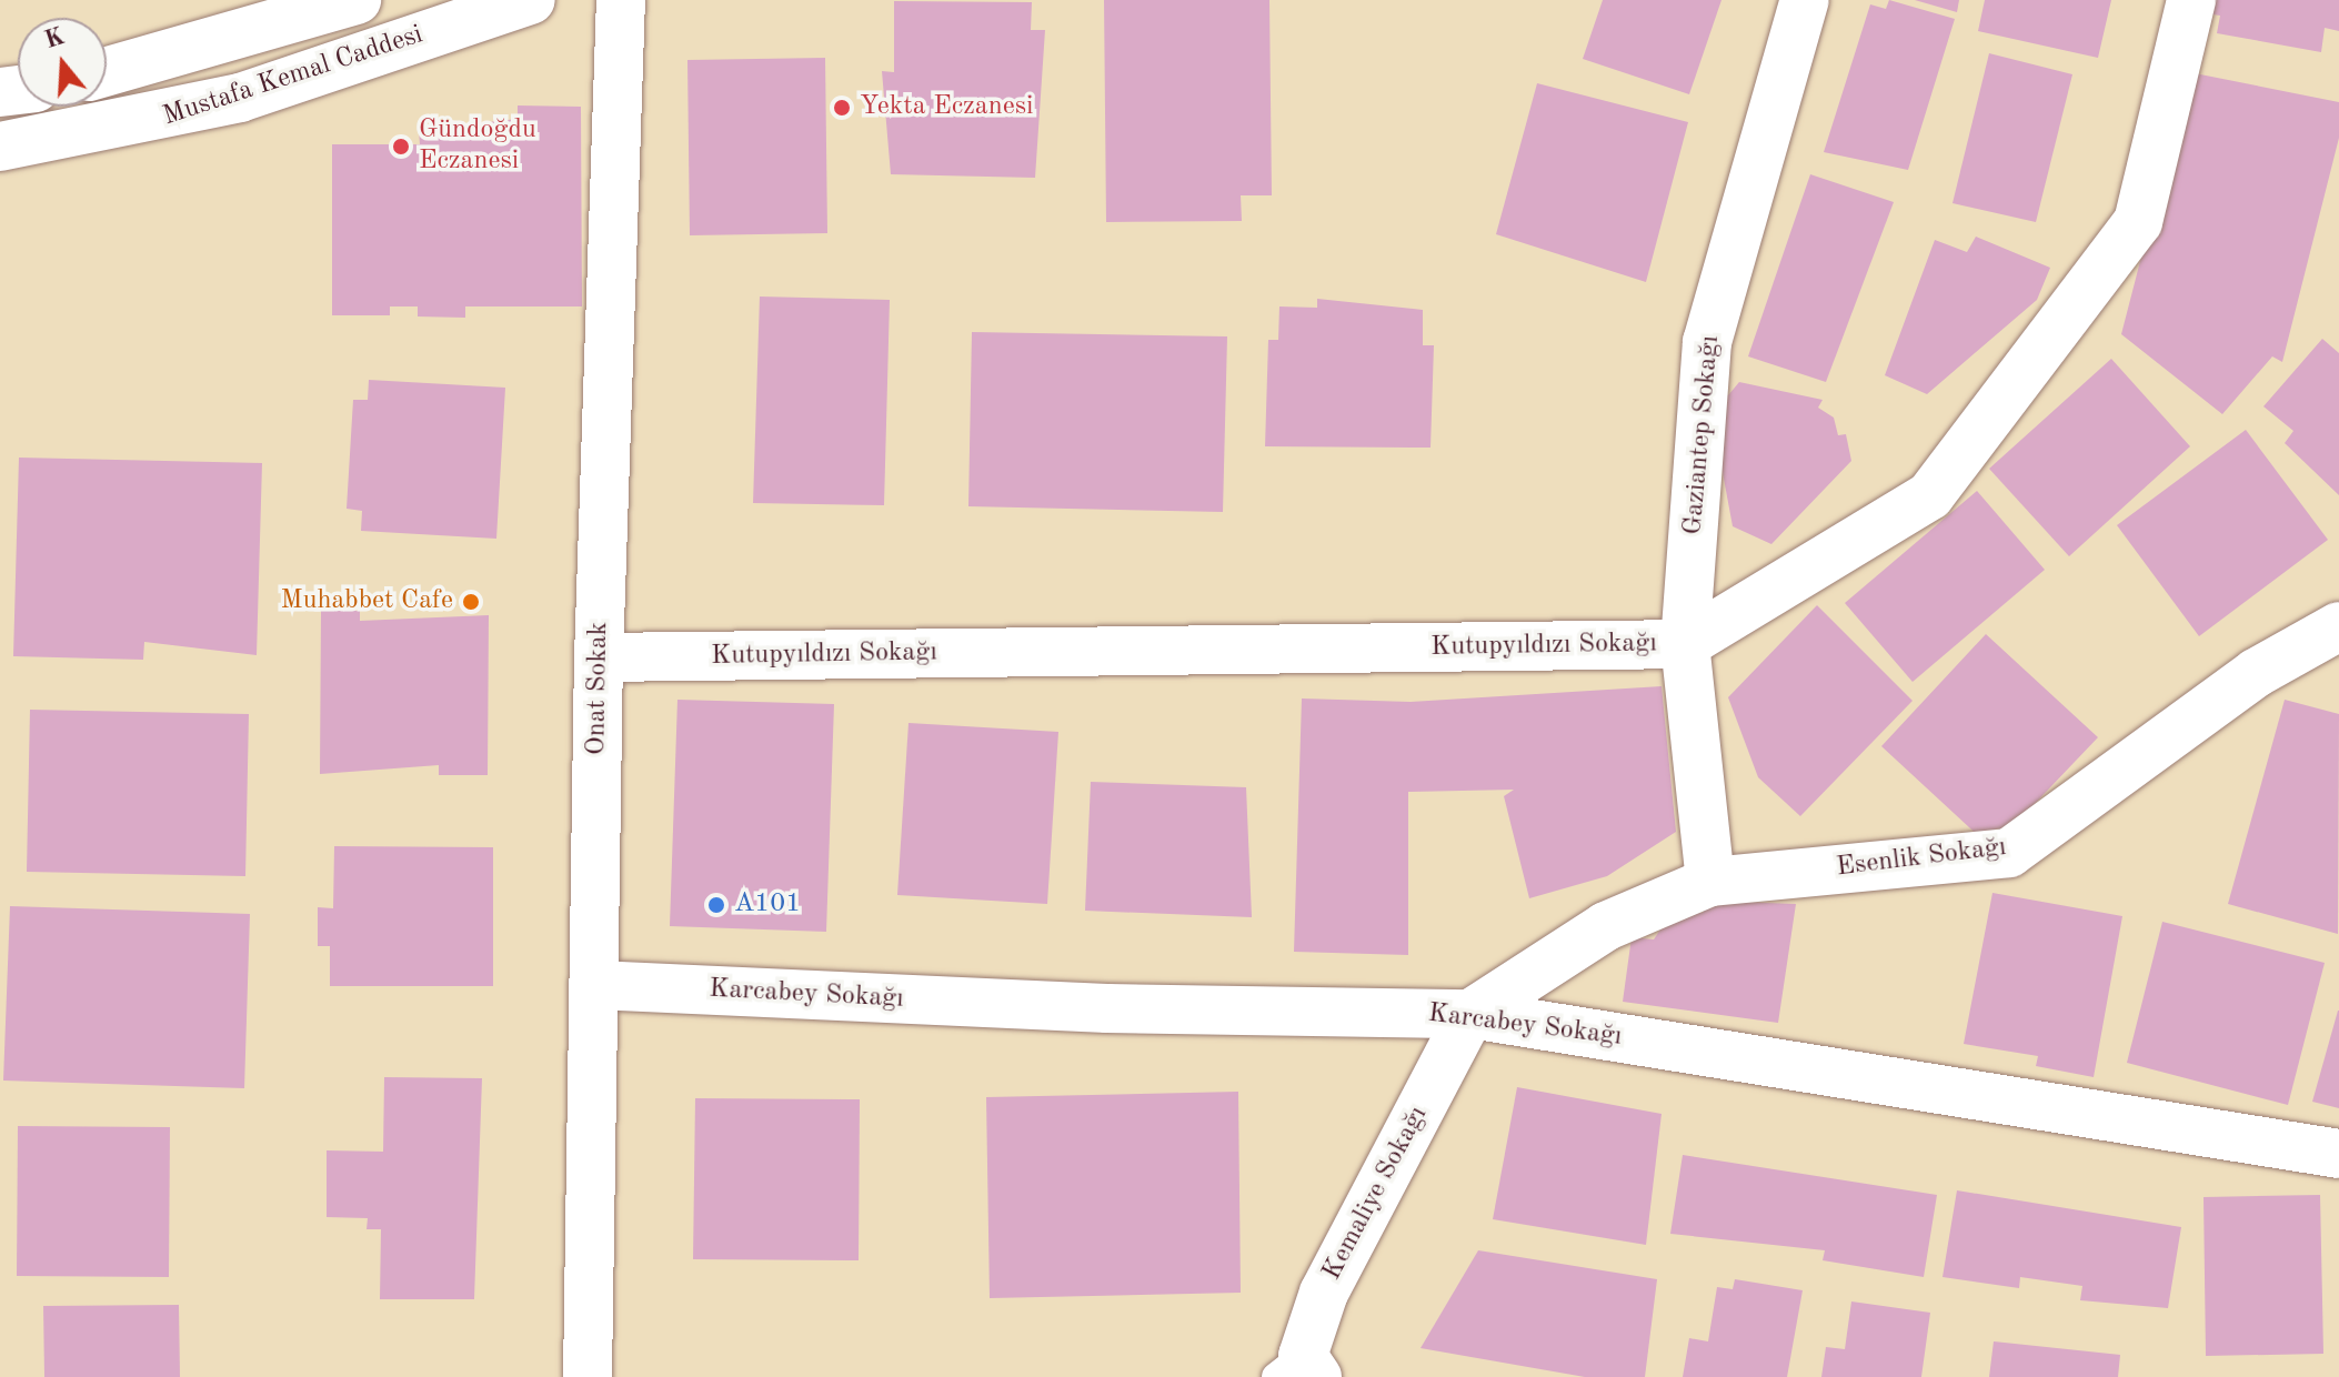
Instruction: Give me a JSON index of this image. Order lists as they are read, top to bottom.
{
  "streets": {
    "street": [
      "Mustafa Kemal Caddesi",
      "Gaziantep Sokağı",
      "Kutupyıldızı Sokağı",
      "Onat Sokak",
      "Esenlik Sokağı",
      "Karcabey Sokağı",
      "Kemaliye Sokağı"
    ]
  },
  "crossings": [
    ["Gaziantep Sokağı", "Kutupyıldızı Sokağı"],
    ["Gaziantep Sokağı", "Esenlik Sokağı"],
    ["Kutupyıldızı Sokağı", "Onat Sokak"],
    ["Onat Sokak", "Karcabey Sokağı"],
    ["Esenlik Sokağı", "Karcabey Sokağı"],
    ["Esenlik Sokağı", "Kemaliye Sokağı"],
    ["Karcabey Sokağı", "Kemaliye Sokağı"]
  ],
  "places": [
    "Yekta Eczanesi",
    "Gündoğdu Eczanesi",
    "Muhabbet Cafe",
    "A101"
  ],
  "north": "top"
}
